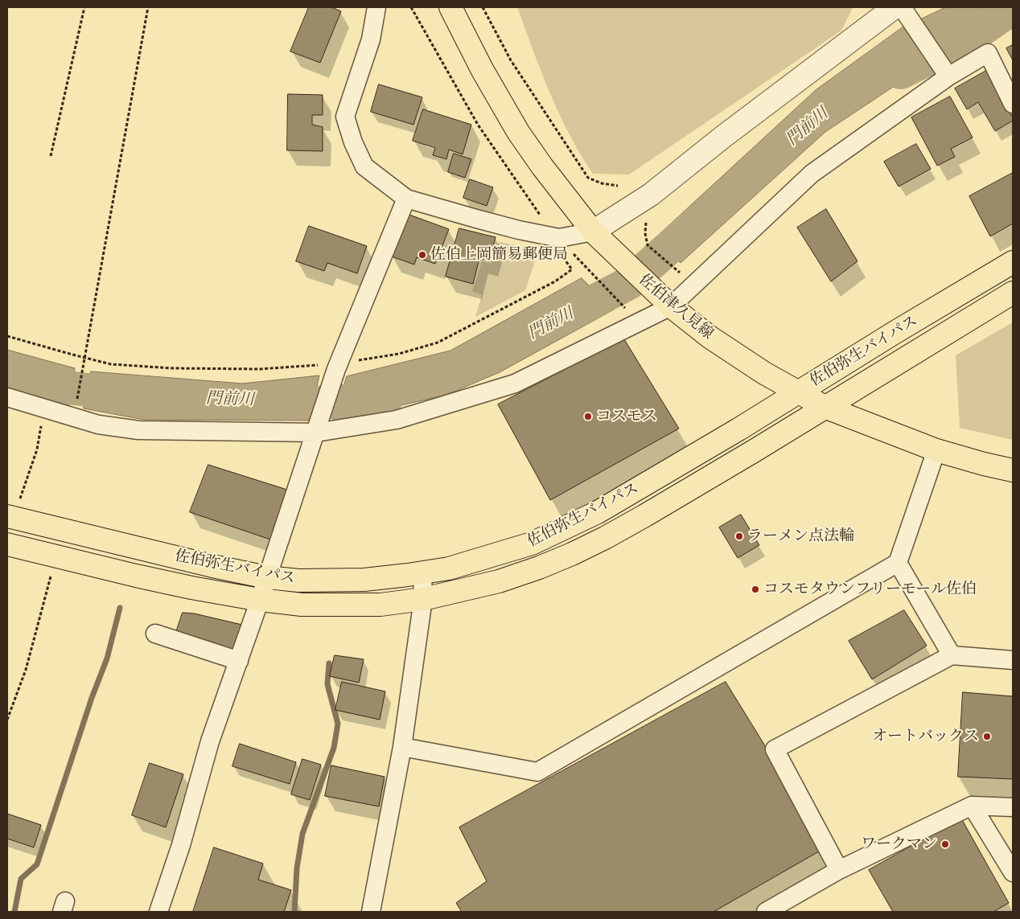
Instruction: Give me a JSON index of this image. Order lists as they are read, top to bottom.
{
  "streets": {
    "main road": ["佐伯津久見線", "佐伯弥生バイパス"]
  },
  "crossings": [
    ["佐伯津久見線", "佐伯弥生バイパス"]
  ],
  "water": ["門前川"],
  "places": [
    "佐伯上岡簡易郵便局",
    "コスモス",
    "ラーメン点法輪",
    "コスモタウンフリーモール佐伯",
    "オートバックス",
    "ワークマン"
  ]
}
